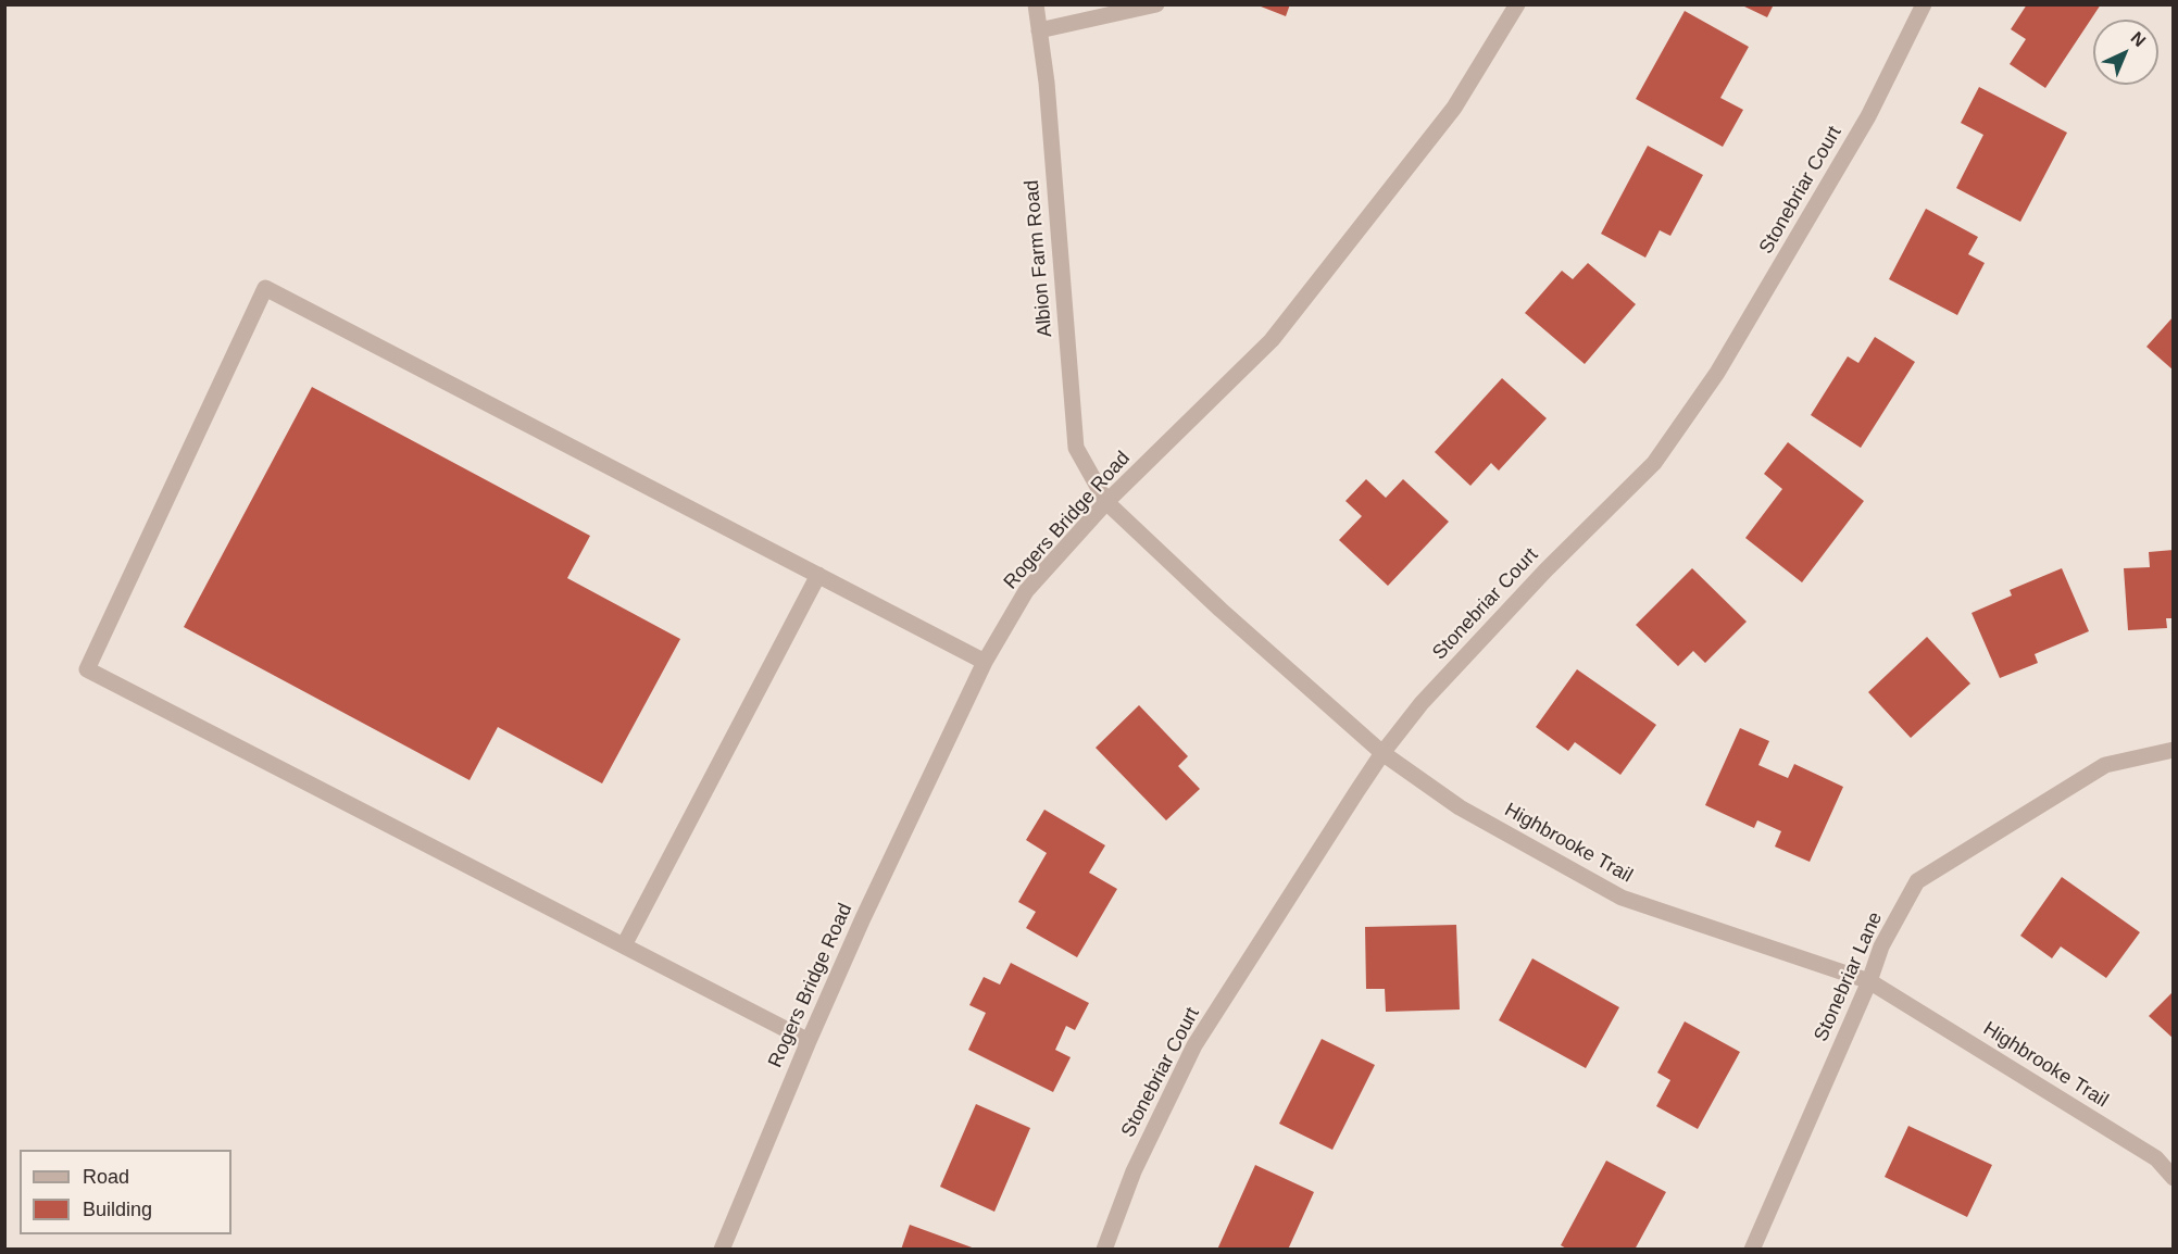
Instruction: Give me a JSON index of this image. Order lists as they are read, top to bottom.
{
  "streets": {
    "street": [
      "Stonebriar Court",
      "Albion Farm Road",
      "Rogers Bridge Road",
      "Highbrooke Trail",
      "Stonebriar Lane"
    ]
  },
  "crossings": [
    ["Stonebriar Court", "Highbrooke Trail"],
    ["Albion Farm Road", "Rogers Bridge Road"],
    ["Albion Farm Road", "Highbrooke Trail"],
    ["Rogers Bridge Road", "Highbrooke Trail"],
    ["Highbrooke Trail", "Stonebriar Lane"]
  ],
  "legend": ["Road", "Building"],
  "north": "top right"
}
